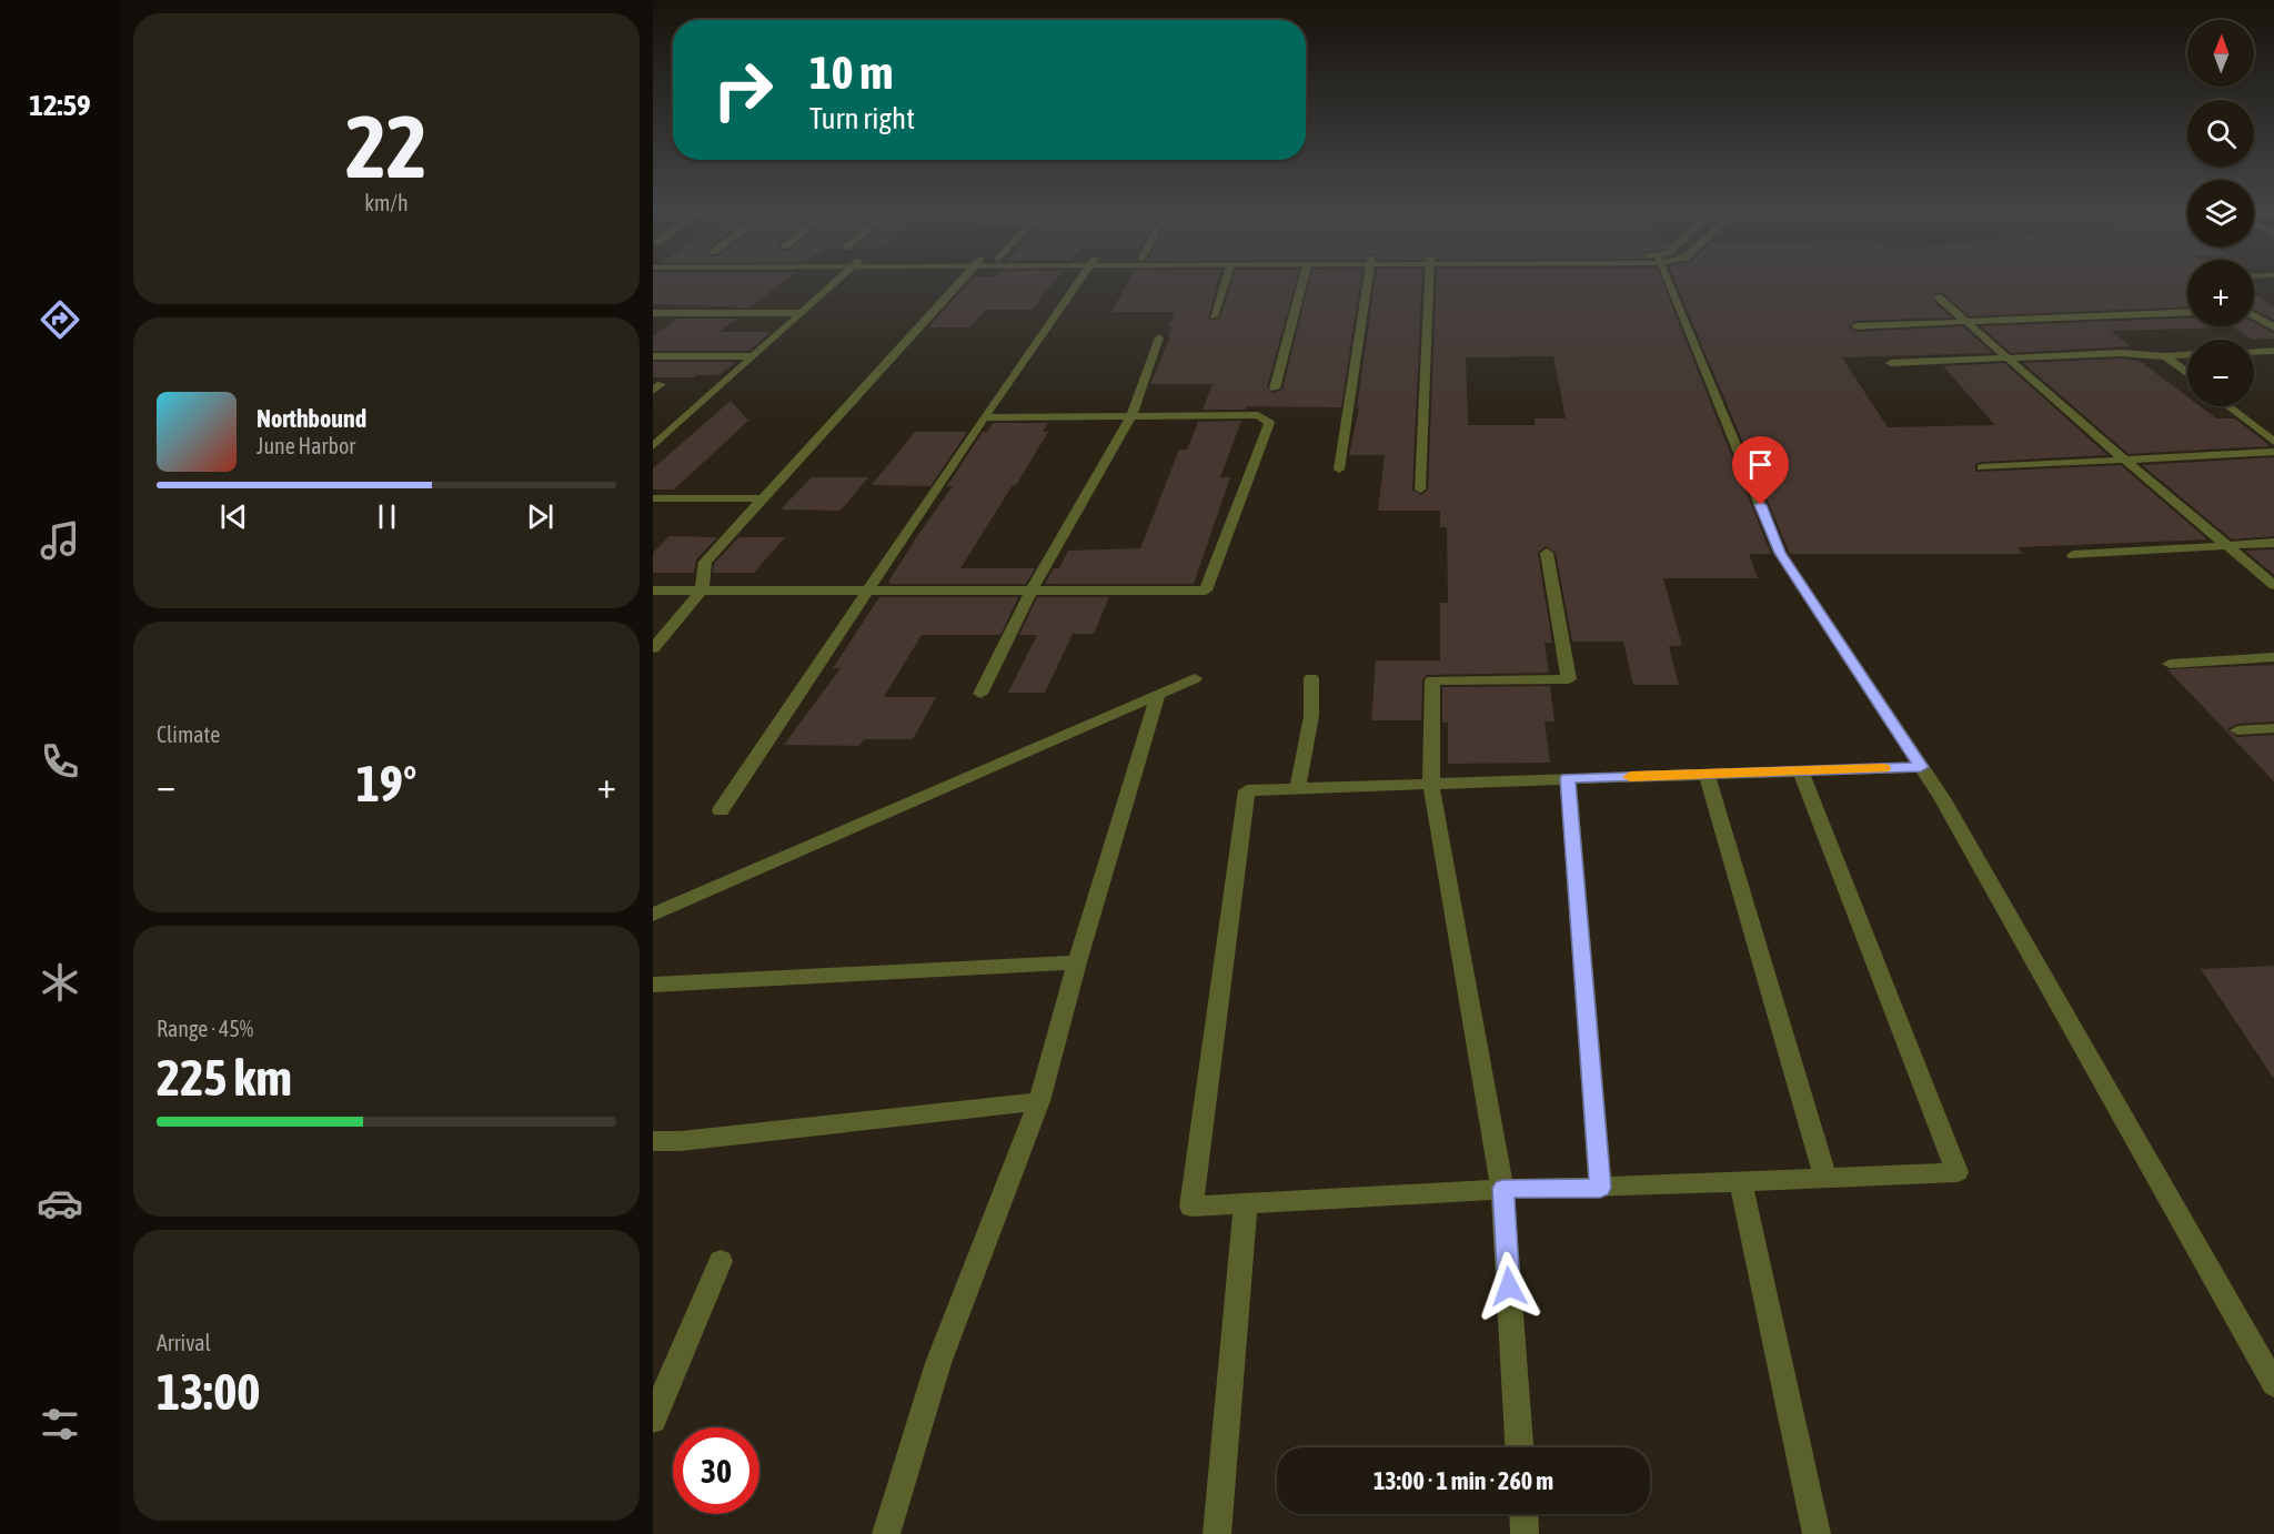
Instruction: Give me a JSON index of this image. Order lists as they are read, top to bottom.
{
  "north": "top",
  "page": {
    "tabs": "12:59",
    "tile": [
      ["22", "km/h"],
      "Climate",
      ["Range · 45%", "225 km"],
      ["Arrival", "13:00"]
    ],
    "map_buttons": ["+", "−"],
    "turn": ["10 m", "Turn right"],
    "song": ["Northbound", "June Harbor"],
    "heat": ["−", "19°", "+"],
    "limit": "30",
    "trip": "13:00 · 1 min · 260 m"
  }
}
